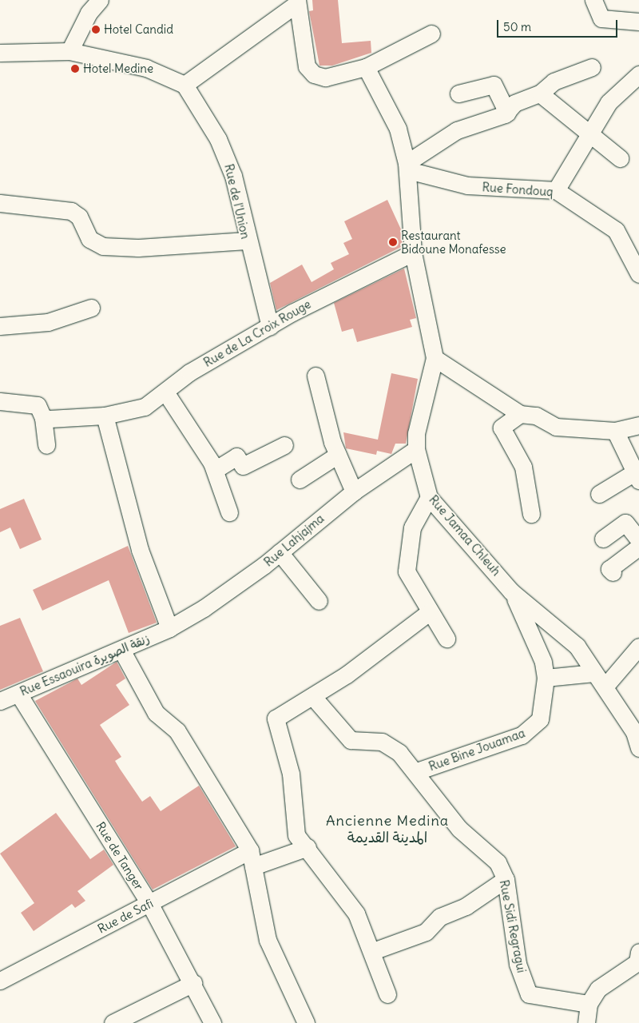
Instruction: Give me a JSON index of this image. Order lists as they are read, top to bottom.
{
  "streets": {
    "street": [
      "Rue Fondouq",
      "Rue de l'Union",
      "Rue de La Croix Rouge",
      "Rue Jamaa Chleuh",
      "Rue Lahjajma",
      "Rue Essaouira زنقة الصويرة",
      "Rue Bine Jouamaa",
      "Rue de Tanger",
      "Rue de Safi",
      "Rue Sidi Regragui"
    ]
  },
  "crossings": [
    ["Rue Fondouq", "Rue Jamaa Chleuh"],
    ["Rue de l'Union", "Rue de La Croix Rouge"],
    ["Rue de La Croix Rouge", "Rue Jamaa Chleuh"],
    ["Rue Jamaa Chleuh", "Rue Lahjajma"],
    ["Rue Jamaa Chleuh", "Rue Bine Jouamaa"],
    ["Rue Lahjajma", "Rue Essaouira زنقة الصويرة"],
    ["Rue Essaouira زنقة الصويرة", "Rue de Tanger"],
    ["Rue Bine Jouamaa", "Rue Sidi Regragui"],
    ["Rue de Tanger", "Rue de Safi"]
  ],
  "districts": ["Ancienne Medina المدينة القديمة"],
  "places": ["Hotel Candid", "Hotel Medine", "Restaurant Bidoune Monafesse"],
  "scale_bar": "50 m"
}
